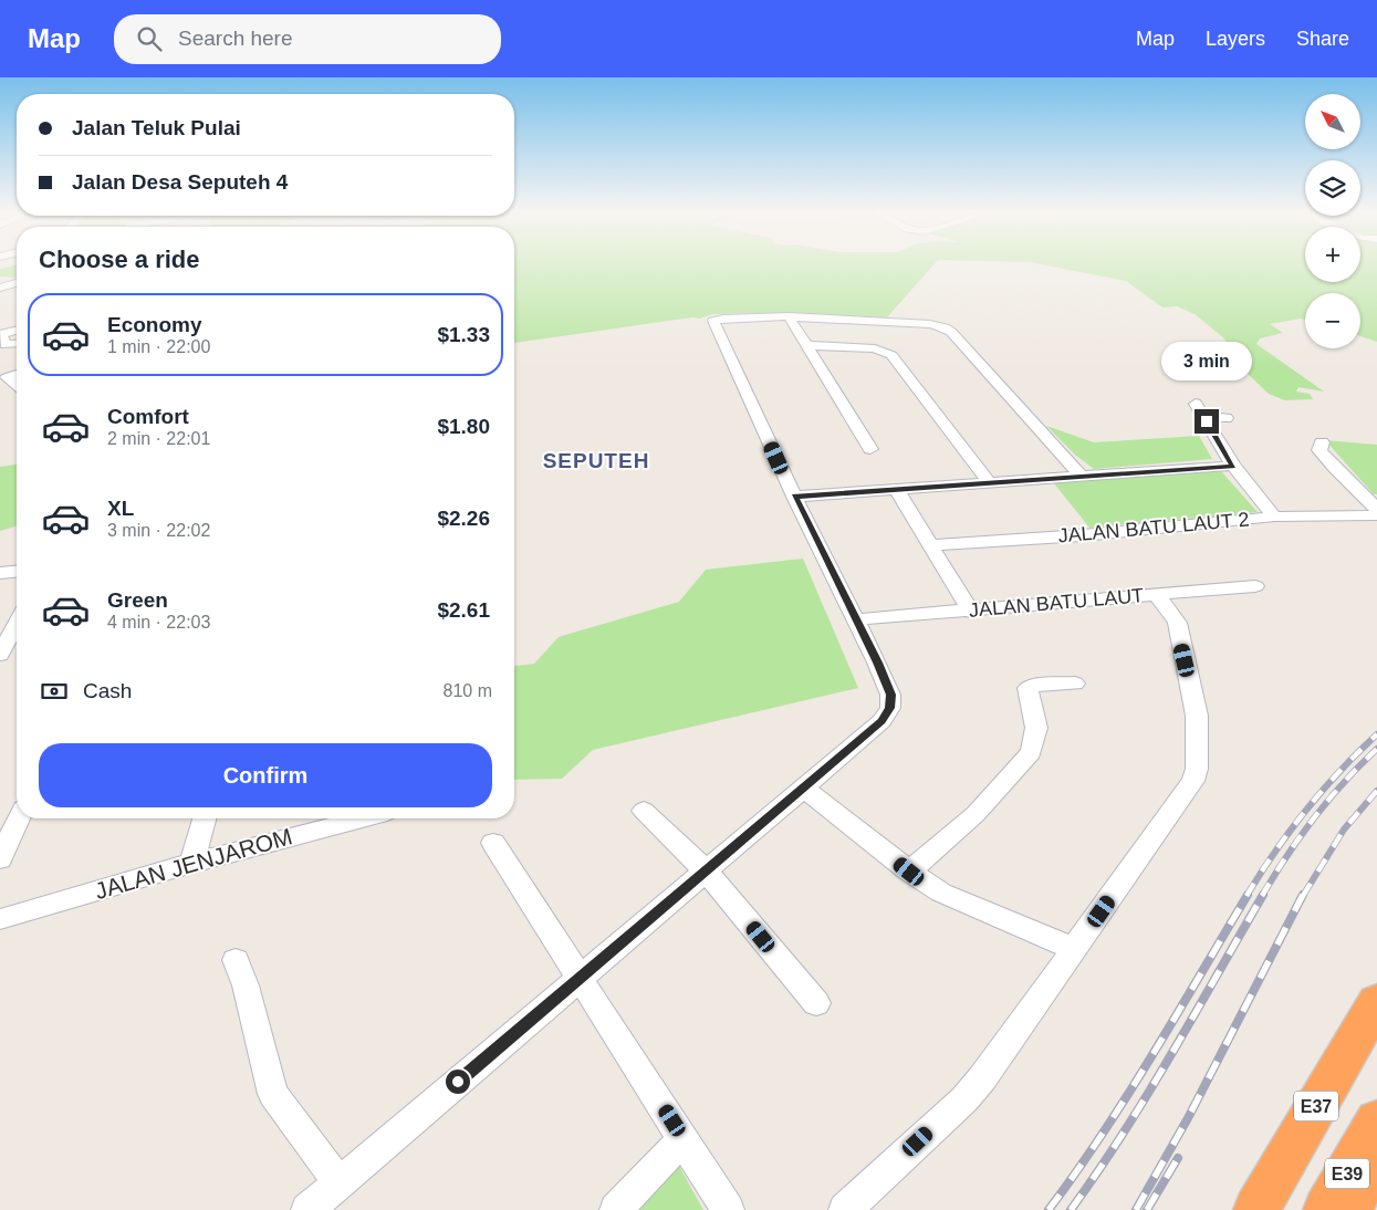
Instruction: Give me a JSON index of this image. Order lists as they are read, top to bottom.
{
  "streets": {
    "highway": ["E37", "E39"],
    "street": ["JALAN BATU LAUT 2", "JALAN BATU LAUT", "JALAN JENJAROM"]
  },
  "districts": ["SEPUTEH"],
  "north": "top left",
  "page": {
    "header": "Map",
    "search": "Search here",
    "nav": ["Map", "Layers", "Share"],
    "map_buttons": ["+", "−"],
    "banner": ["Jalan Teluk Pulai", "Jalan Desa Seputeh 4"],
    "heading": "Choose a ride",
    "list": [
      {
        "name": "Economy",
        "note": "1 min · 22:00",
        "value": "$1.33"
      },
      {
        "name": "Comfort",
        "note": "2 min · 22:01",
        "value": "$1.80"
      },
      {
        "name": "XL",
        "note": "3 min · 22:02",
        "value": "$2.26"
      },
      {
        "name": "Green",
        "note": "4 min · 22:03",
        "value": "$2.61"
      }
    ],
    "bubble": "3 min",
    "pay": ["Cash", "810 m"],
    "buttons": "Confirm"
  }
}
